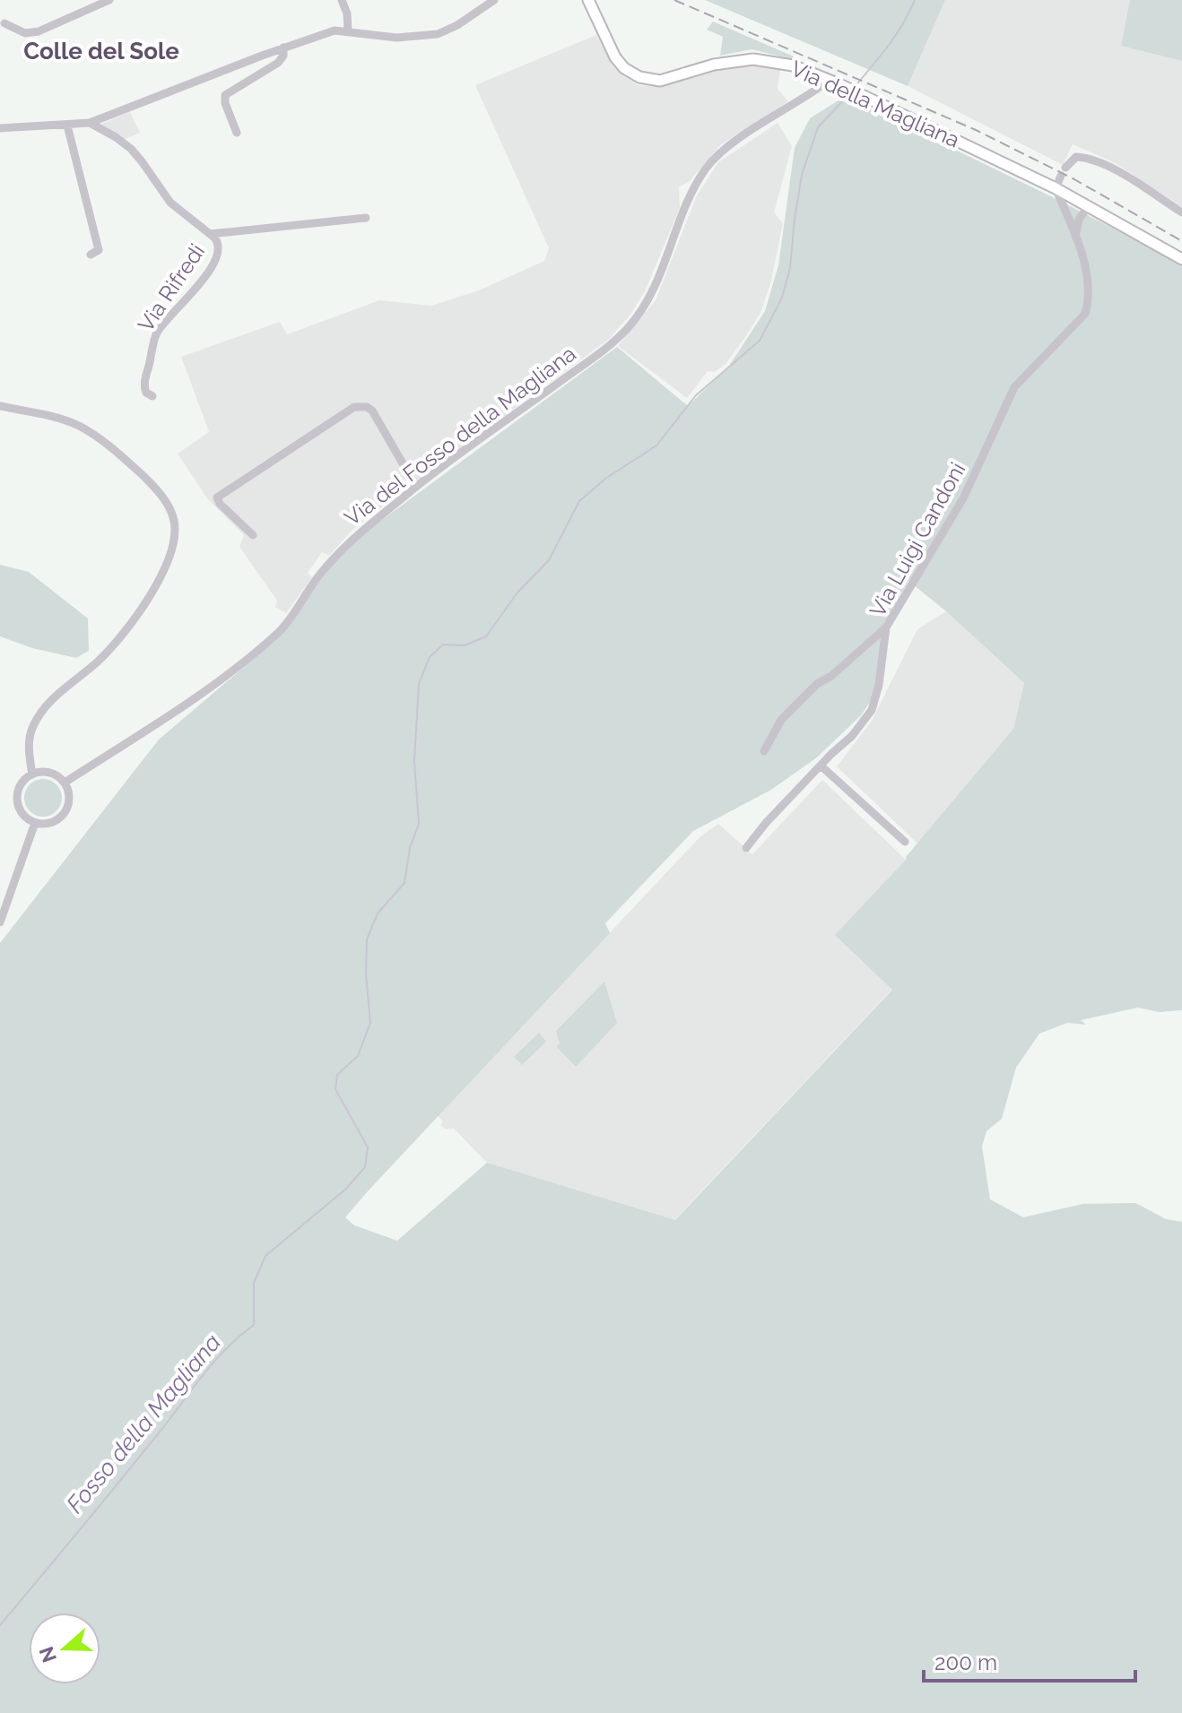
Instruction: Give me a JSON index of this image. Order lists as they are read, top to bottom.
{
  "streets": {
    "main road": ["Via della Magliana"],
    "street": ["Via Rifredi", "Via del Fosso della Magliana", "Via Luigi Candoni"]
  },
  "crossings": [
    ["Via della Magliana", "Via del Fosso della Magliana"],
    ["Via della Magliana", "Via Luigi Candoni"]
  ],
  "districts": ["Colle del Sole"],
  "water": ["Fosso della Magliana"],
  "scale_bar": "200 m",
  "north": "left"
}
